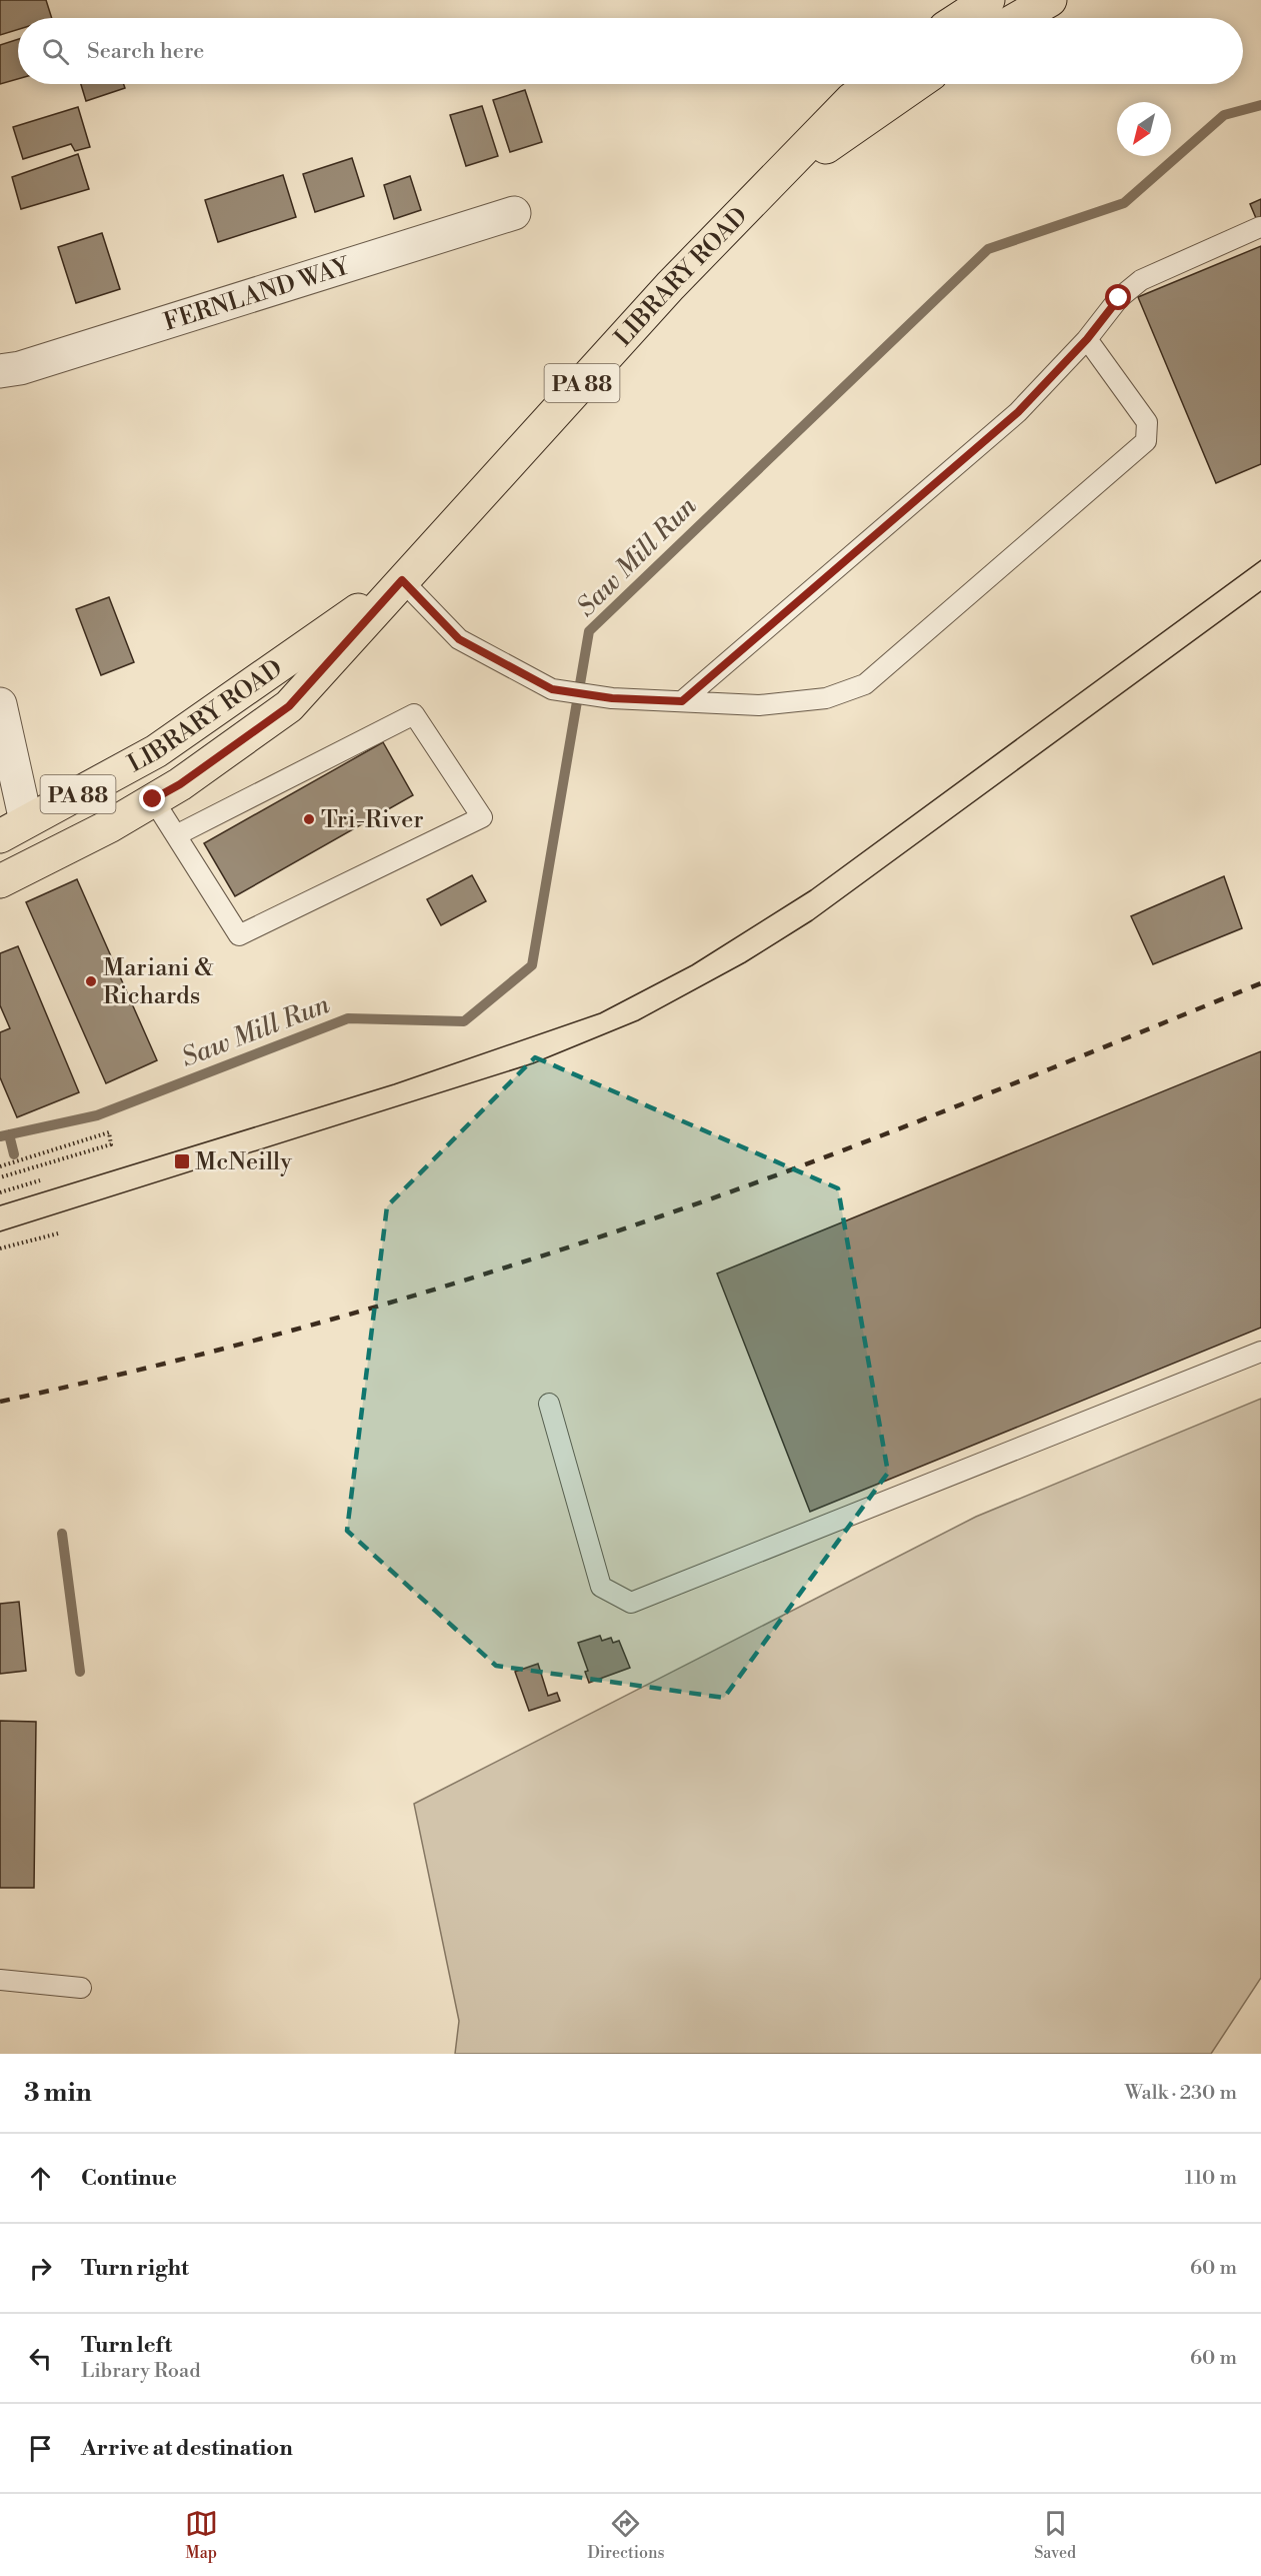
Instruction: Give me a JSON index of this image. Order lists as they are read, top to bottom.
{
  "streets": {
    "main road": ["LIBRARY ROAD", "PA 88"],
    "street": ["FERNLAND WAY"]
  },
  "water": ["Saw Mill Run"],
  "places": {
    "other": ["Tri-River", "Mariani & Richards"],
    "transit": ["McNeilly"]
  },
  "north": "bottom left",
  "page": {
    "search": "Search here",
    "heading": ["3 min", "Walk · 230 m"],
    "list": [
      ["Continue", "110 m"],
      ["Turn right", "60 m"],
      ["Turn left", "Library Road", "60 m"],
      "Arrive at destination"
    ],
    "nav": ["Map", "Directions", "Saved"]
  }
}
